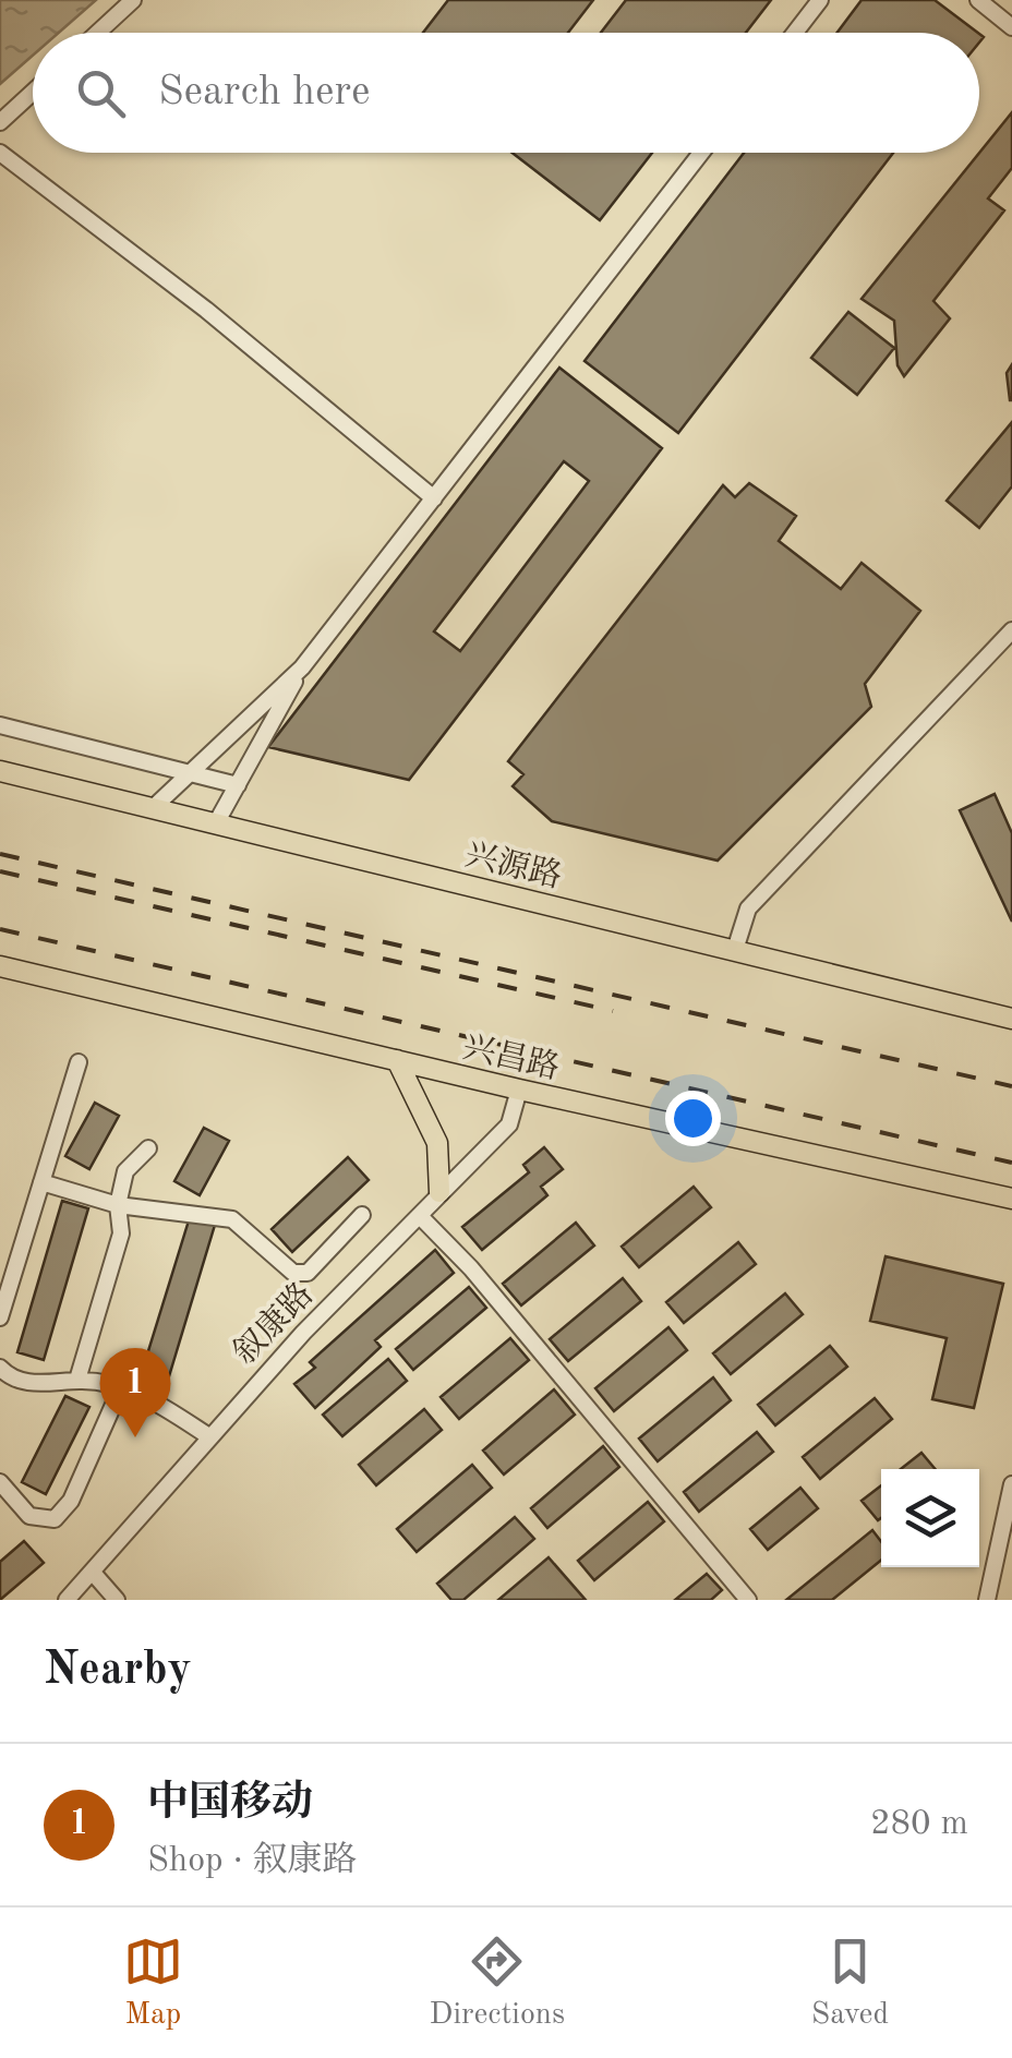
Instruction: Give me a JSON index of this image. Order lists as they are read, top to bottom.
{
  "streets": {
    "main road": ["兴源路", "兴昌路"],
    "street": ["叙康路"]
  },
  "crossings": [
    ["兴昌路", "叙康路"]
  ],
  "page": {
    "search": "Search here",
    "pins": "1",
    "heading": "Nearby",
    "list": [
      {
        "mark": "1",
        "name": "中国移动",
        "note": "Shop · 叙康路",
        "value": "280 m"
      }
    ],
    "nav": ["Map", "Directions", "Saved"]
  }
}
